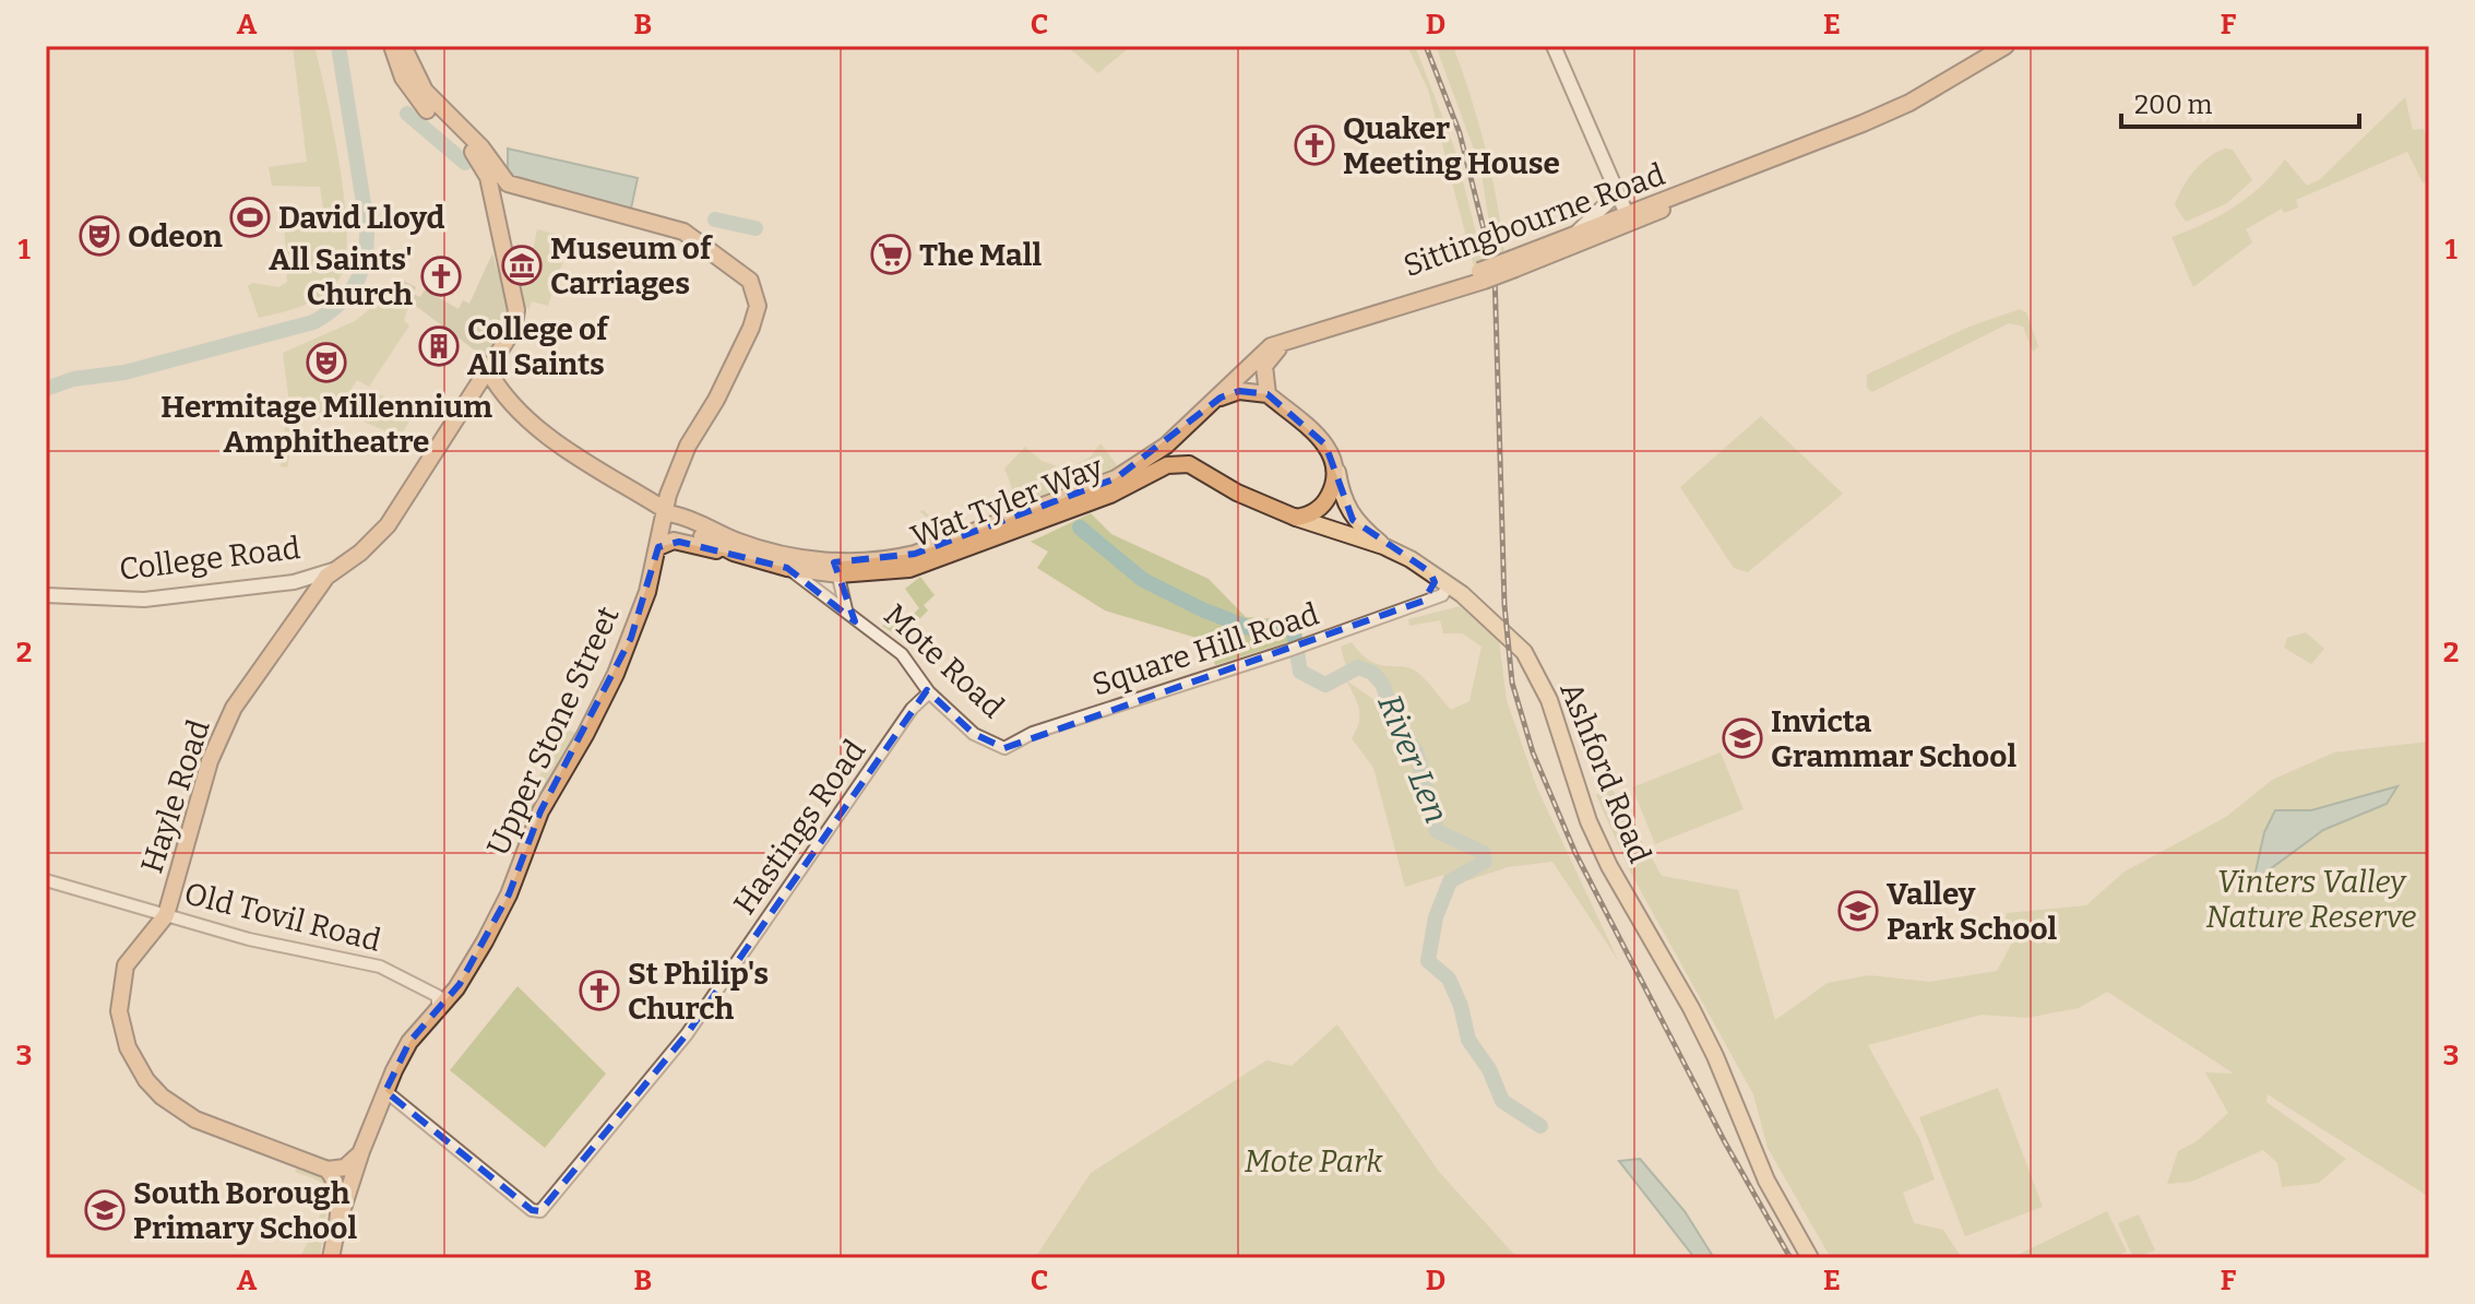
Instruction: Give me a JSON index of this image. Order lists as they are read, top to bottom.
{
  "streets": {
    "highway": [
      "Sittingbourne Road",
      "Wat Tyler Way",
      "College Road",
      "Mote Road",
      "Upper Stone Street",
      "Ashford Road",
      "Hayle Road"
    ],
    "street": ["Square Hill Road", "Hastings Road", "Old Tovil Road"]
  },
  "crossings": [
    ["Sittingbourne Road", "Wat Tyler Way"],
    ["Sittingbourne Road", "Ashford Road"],
    ["Wat Tyler Way", "Mote Road"],
    ["Wat Tyler Way", "Ashford Road"],
    ["College Road", "Hayle Road"],
    ["Square Hill Road", "Mote Road"],
    ["Square Hill Road", "Ashford Road"],
    ["Mote Road", "Upper Stone Street"],
    ["Mote Road", "Hastings Road"],
    ["Upper Stone Street", "Old Tovil Road"],
    ["Hayle Road", "Old Tovil Road"]
  ],
  "water": ["River Len"],
  "parks": ["Vinters Valley Nature Reserve", "Mote Park"],
  "places": {
    "church": ["Quaker Meeting House", "All Saints' Church", "St Philip's Church"],
    "sports": ["David Lloyd"],
    "theatre": ["Odeon", "Hermitage Millennium Amphitheatre"],
    "supermarket": ["The Mall"],
    "museum": ["Museum of Carriages"],
    "building": ["College of All Saints"],
    "school or university": ["Invicta Grammar School", "Valley Park School", "South Borough Primary School"]
  },
  "scale_bar": "200 m",
  "grid": {
    "columns": [
      "A",
      "B",
      "C",
      "D",
      "E",
      "F"
    ],
    "rows": ["1", "2", "3"]
  }
}
